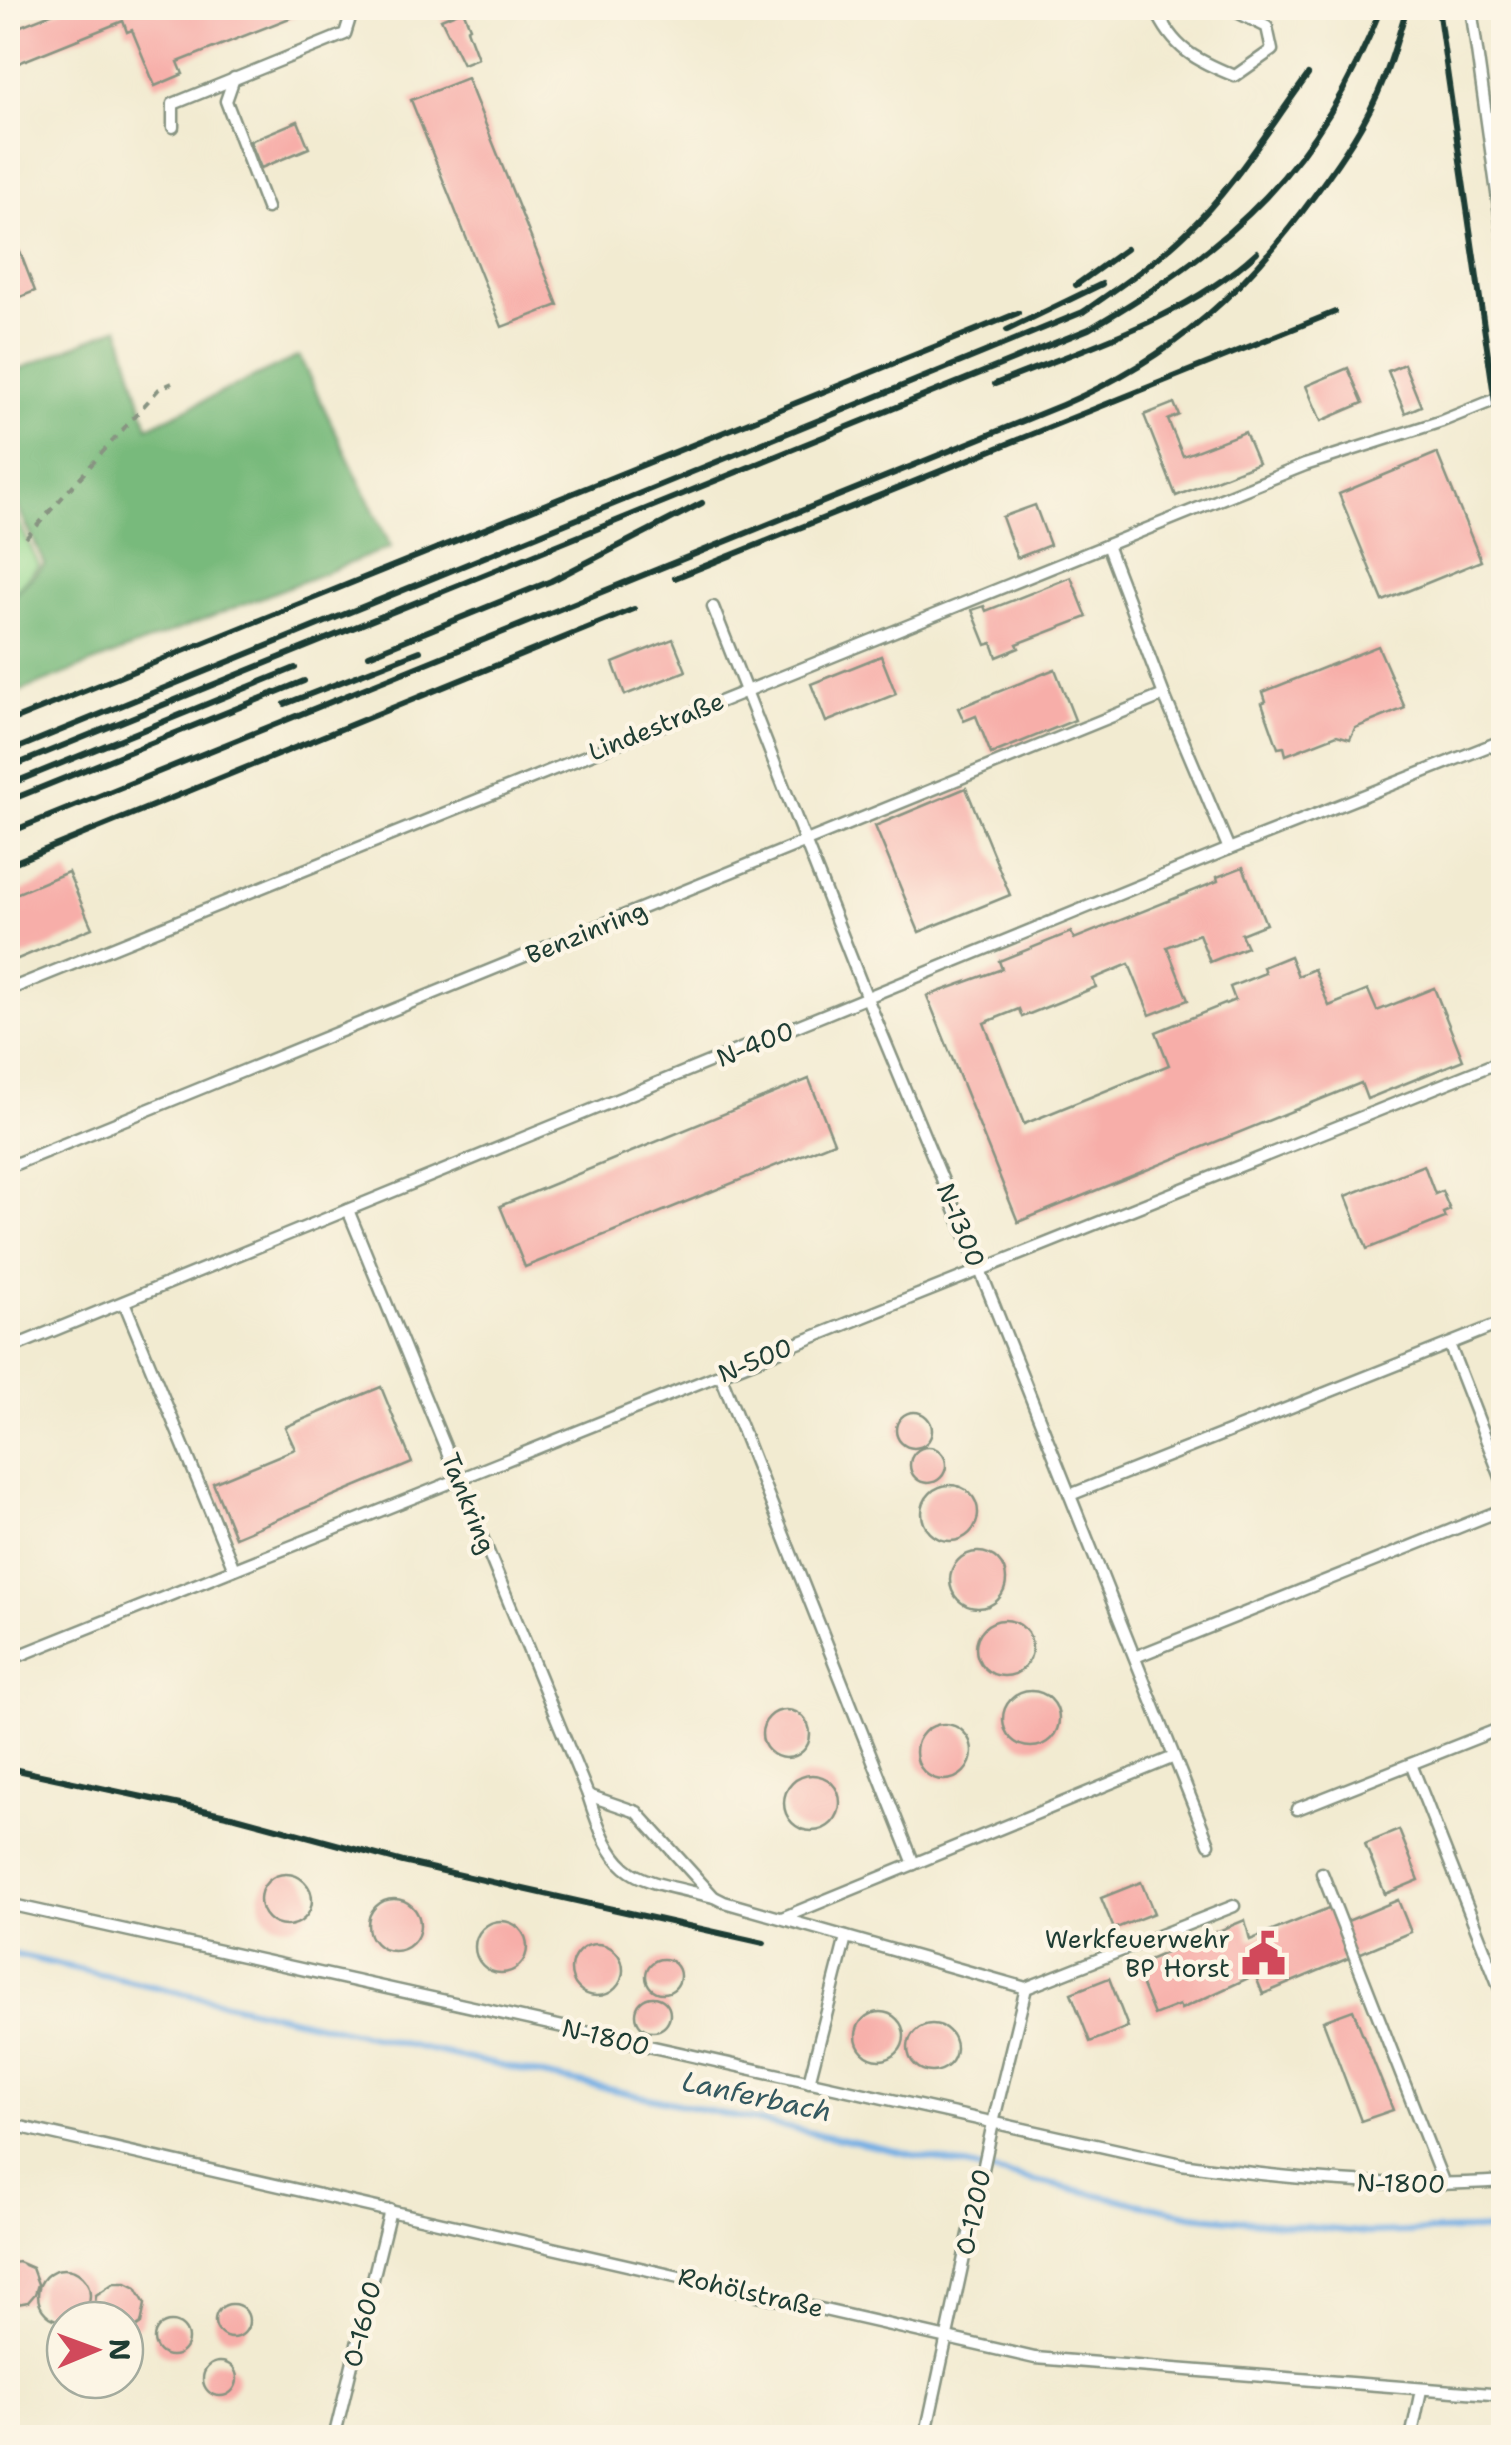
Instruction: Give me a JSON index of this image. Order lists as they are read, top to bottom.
{
  "streets": {
    "lane": [
      "Lindestraße",
      "Benzinring",
      "N-400",
      "N-1300",
      "N-500",
      "Tankring",
      "N-1800",
      "O-1200",
      "Rohölstraße",
      "O-1600"
    ]
  },
  "crossings": [
    ["Lindestraße", "N-1300"],
    ["Benzinring", "N-1300"],
    ["N-400", "N-1300"],
    ["N-400", "Tankring"],
    ["N-1300", "N-500"],
    ["N-500", "Tankring"],
    ["Tankring", "O-1200"],
    ["N-1800", "O-1200"],
    ["O-1200", "Rohölstraße"],
    ["Rohölstraße", "O-1600"]
  ],
  "water": ["Lanferbach"],
  "places": {
    "public building": ["Werkfeuerwehr BP Horst"]
  },
  "north": "right"
}
